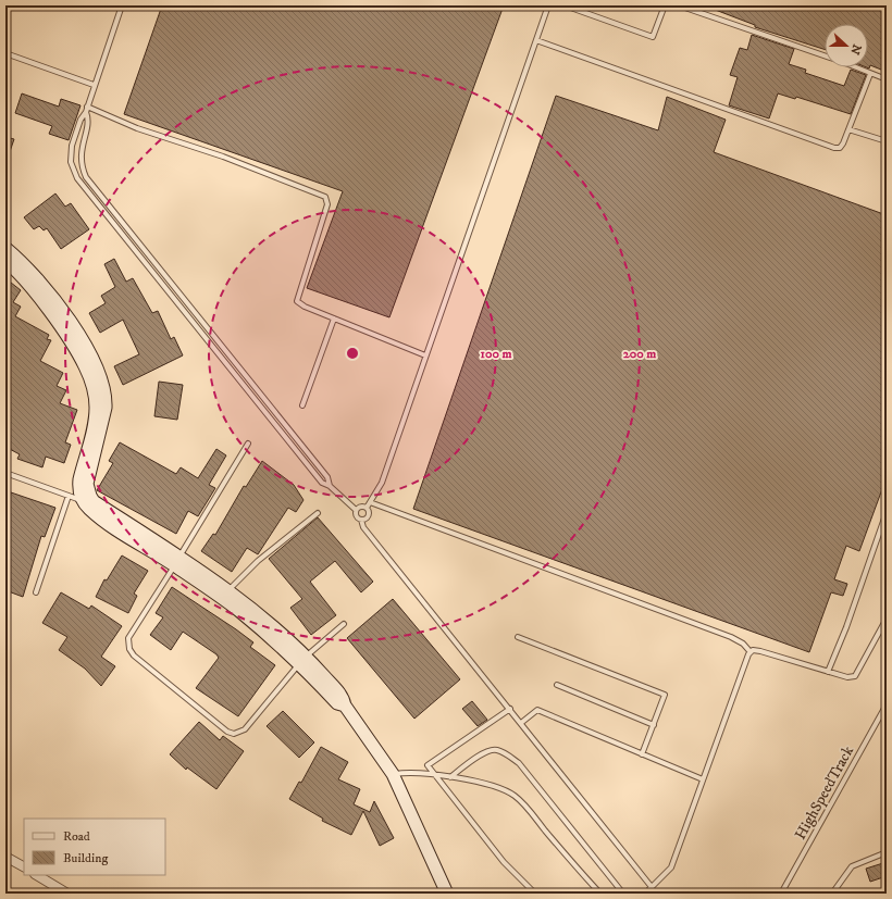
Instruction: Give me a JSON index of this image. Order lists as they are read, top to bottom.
{
  "streets": {
    "lane": ["HighSpeedTrack"]
  },
  "legend": ["Road", "Building"],
  "north": "right",
  "rings": ["100 m", "200 m"]
}
